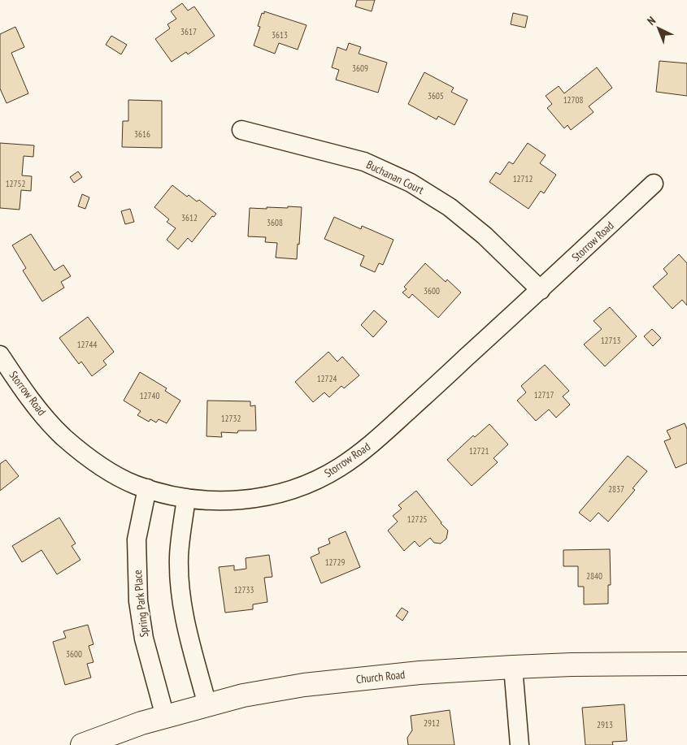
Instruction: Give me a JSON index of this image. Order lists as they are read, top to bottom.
{
  "streets": {
    "street": [
      "Buchanan Court",
      "Storrow Road",
      "Spring Park Place",
      "Church Road"
    ]
  },
  "crossings": [
    ["Buchanan Court", "Storrow Road"],
    ["Storrow Road", "Spring Park Place"],
    ["Spring Park Place", "Church Road"]
  ],
  "house_numbers": [
    "3617",
    "3613",
    "3609",
    "3605",
    "12708",
    "3616",
    "12712",
    "12752",
    "3612",
    "3608",
    "3600",
    "12713",
    "12744",
    "12724",
    "12717",
    "12740",
    "12732",
    "12721",
    "2837",
    "12725",
    "12729",
    "2840",
    "12733",
    "3600",
    "2912",
    "2913"
  ],
  "north": "top left"
}
